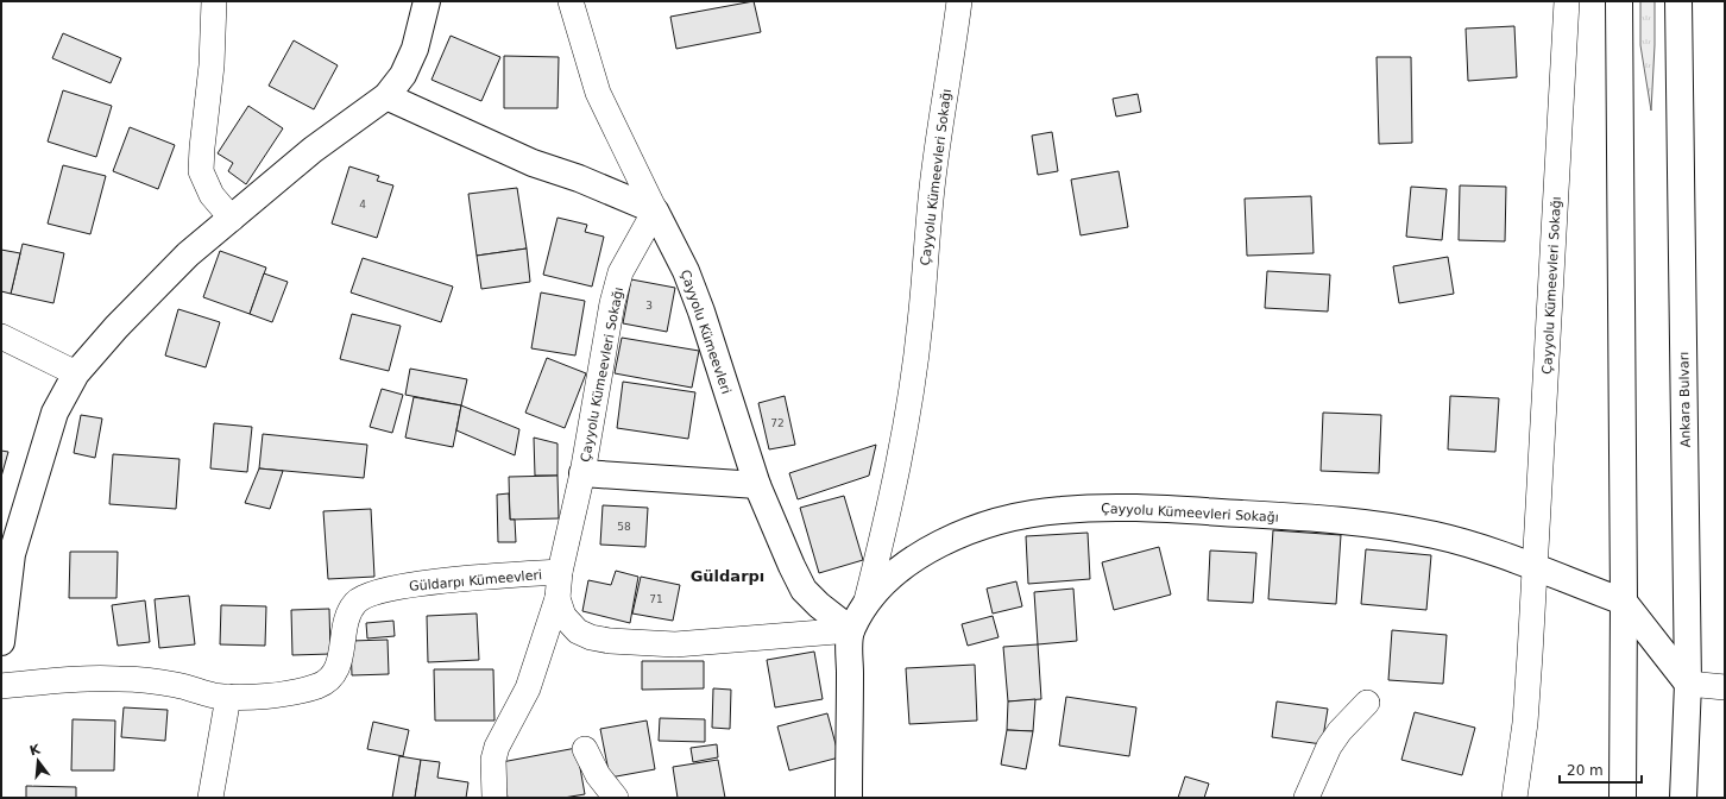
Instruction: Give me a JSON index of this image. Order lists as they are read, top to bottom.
{
  "streets": {
    "street": [
      "Çayyolu Kümeevleri Sokağı",
      "Çayyolu Kümeevleri",
      "Ankara Bulvarı",
      "Güldarpı Kümeevleri"
    ]
  },
  "crossings": [
    ["Çayyolu Kümeevleri Sokağı", "Çayyolu Kümeevleri"],
    ["Çayyolu Kümeevleri Sokağı", "Güldarpı Kümeevleri"]
  ],
  "districts": ["Güldarpı"],
  "house_numbers": [
    "4",
    "3",
    "72",
    "58",
    "71"
  ],
  "scale_bar": "20 m",
  "north": "top"
}
